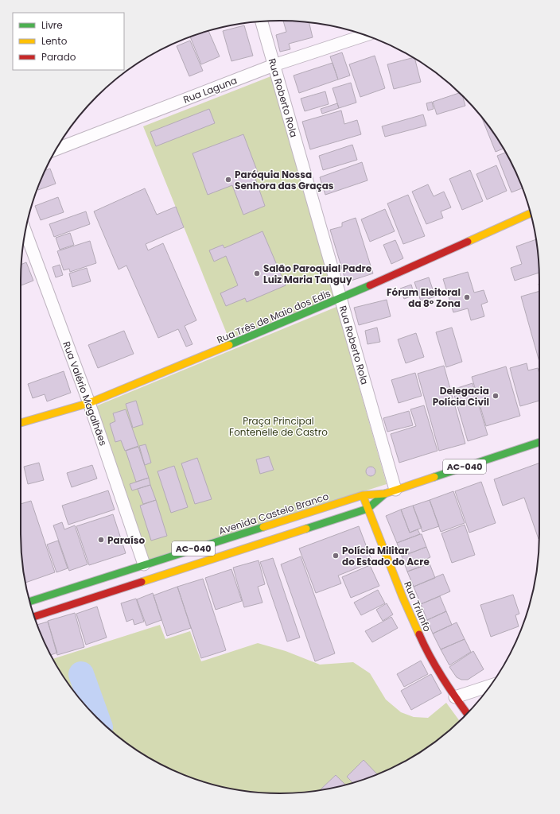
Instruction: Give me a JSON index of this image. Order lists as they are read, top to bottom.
{
  "streets": {
    "main road": [
      "Rua Três de Maio dos Edis",
      "AC-040",
      "Avenida Castelo Branco",
      "Rua Triunfo"
    ],
    "street": ["Rua Laguna", "Rua Roberto Rola", "Rua Valério Magalhães"]
  },
  "crossings": [
    ["Rua Laguna", "Rua Roberto Rola"],
    ["Rua Roberto Rola", "Rua Três de Maio dos Edis"],
    ["Rua Roberto Rola", "Avenida Castelo Branco"],
    ["Rua Três de Maio dos Edis", "Rua Valério Magalhães"],
    ["Rua Valério Magalhães", "Avenida Castelo Branco"],
    ["Avenida Castelo Branco", "Rua Triunfo"]
  ],
  "parks": ["Praça Principal Fontenelle de Castro"],
  "places": [
    "Paróquia Nossa Senhora das Graças",
    "Salão Paroquial Padre Luiz Maria Tanguy",
    "Fórum Eleitoral da 8° Zona",
    "Delegacia Polícia Civil",
    "Paraíso",
    "Polícia Militar do Estado do Acre"
  ],
  "legend": ["Livre", "Lento", "Parado"]
}
